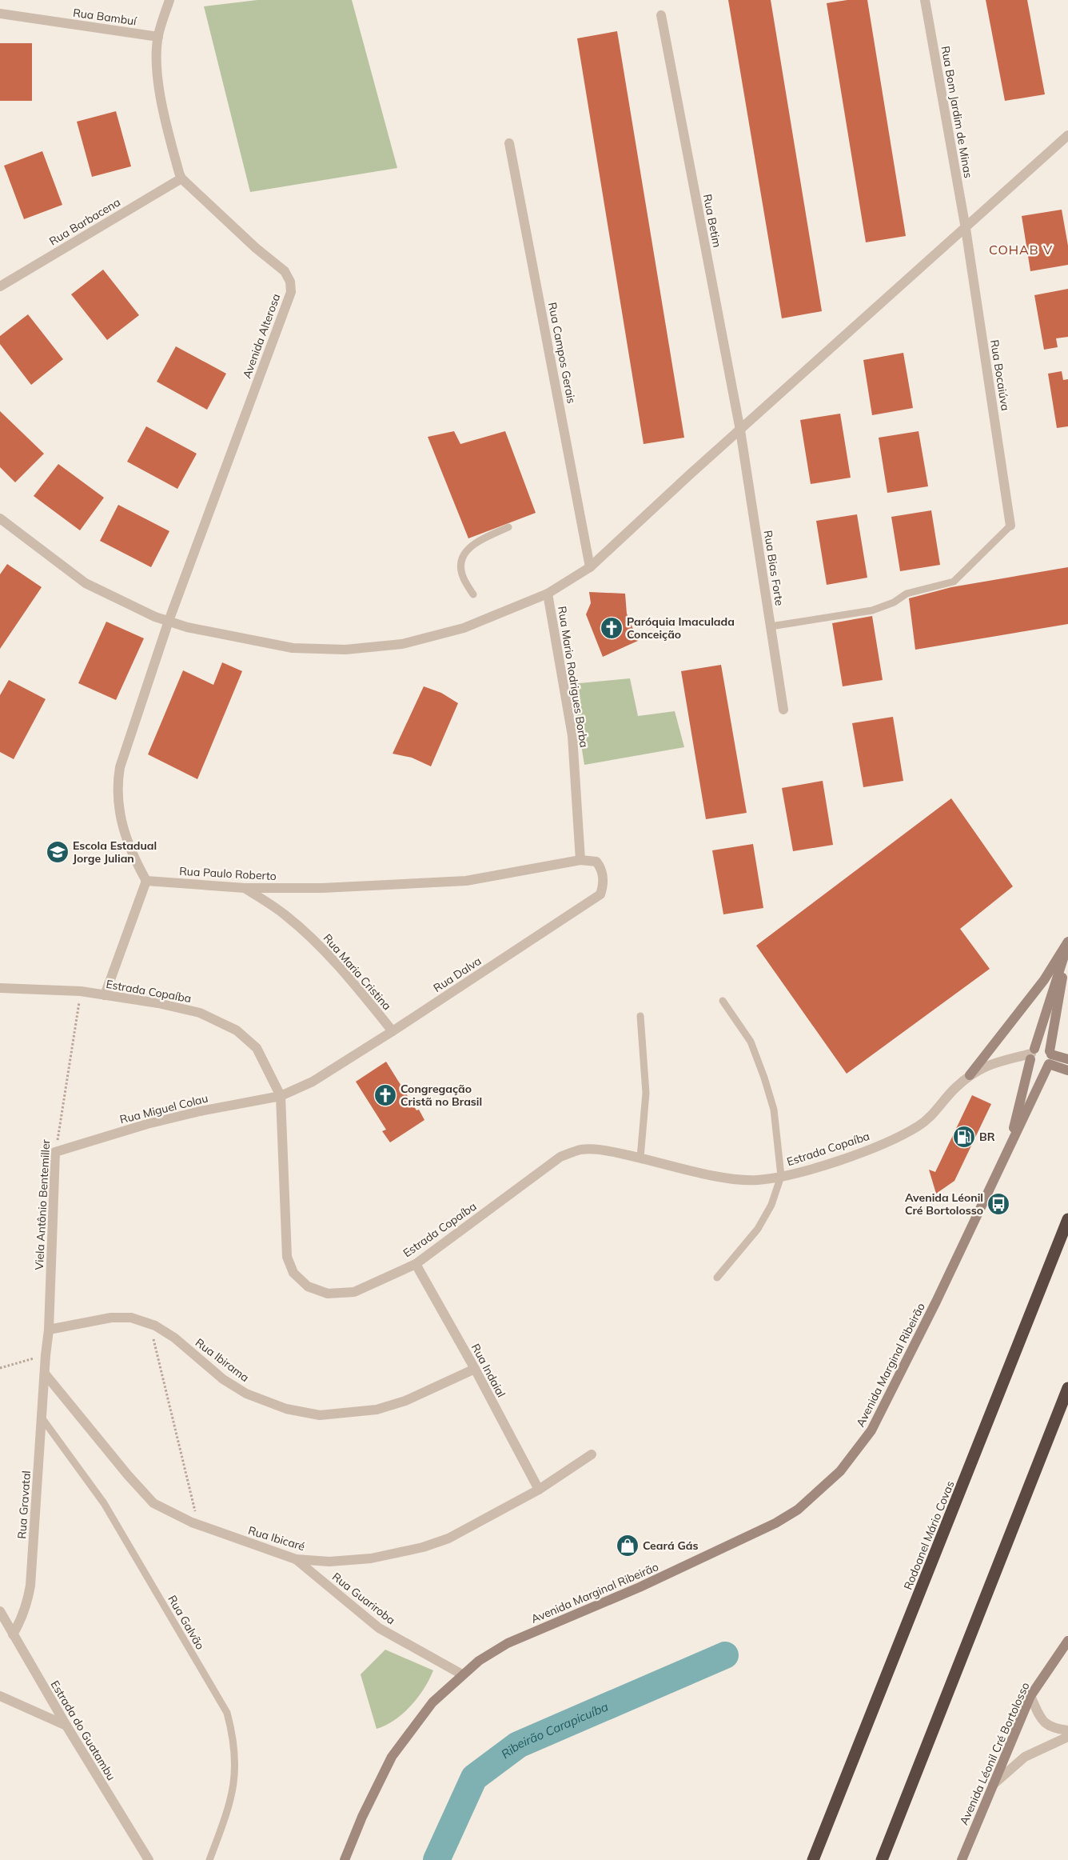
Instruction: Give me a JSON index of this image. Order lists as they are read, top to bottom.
{
  "streets": {
    "highway": ["Rodoanel Mário Covas"],
    "main road": ["Avenida Marginal Ribeirão", "Avenida Léonil Cré Bortolosso"],
    "street": [
      "Rua Bambuí",
      "Rua Bom Jardim de Minas",
      "Rua Betim",
      "Rua Barbacena",
      "Avenida Alterosa",
      "Rua Campos Gerais",
      "Rua Bocaiúva",
      "Rua Bias Forte",
      "Rua Mario Rodrigues Borba",
      "Rua Paulo Roberto",
      "Rua Maria Cristina",
      "Rua Dalva",
      "Estrada Copaíba",
      "Rua Miguel Colau",
      "Viela Antônio Bentemiller",
      "Rua Ibirama",
      "Rua Indaial",
      "Rua Gravatal",
      "Rua Ibicaré",
      "Rua Guariroba",
      "Estrada do Guatambu"
    ],
    "lane": ["Rua Galvão"]
  },
  "crossings": [
    ["Rua Bom Jardim de Minas", "Rua Bocaiúva"],
    ["Rua Betim", "Rua Bias Forte"],
    ["Rua Barbacena", "Avenida Alterosa"],
    ["Rua Mario Rodrigues Borba", "Rua Paulo Roberto"],
    ["Rua Mario Rodrigues Borba", "Rua Dalva"],
    ["Rua Paulo Roberto", "Rua Maria Cristina"],
    ["Rua Paulo Roberto", "Rua Dalva"],
    ["Rua Maria Cristina", "Rua Dalva"],
    ["Rua Dalva", "Estrada Copaíba"],
    ["Rua Dalva", "Rua Miguel Colau"],
    ["Estrada Copaíba", "Rua Miguel Colau"],
    ["Estrada Copaíba", "Viela Antônio Bentemiller"],
    ["Estrada Copaíba", "Rua Indaial"],
    ["Rua Miguel Colau", "Viela Antônio Bentemiller"],
    ["Viela Antônio Bentemiller", "Rua Ibirama"],
    ["Viela Antônio Bentemiller", "Rua Gravatal"],
    ["Viela Antônio Bentemiller", "Rua Ibicaré"],
    ["Rua Ibirama", "Rua Indaial"],
    ["Avenida Marginal Ribeirão", "Rua Guariroba"],
    ["Rua Indaial", "Rua Ibicaré"],
    ["Rua Gravatal", "Rua Ibicaré"],
    ["Rua Gravatal", "Rua Galvão"],
    ["Rua Gravatal", "Estrada do Guatambu"],
    ["Rua Ibicaré", "Rua Guariroba"]
  ],
  "districts": ["COHAB V"],
  "water": ["Ribeirão Carapicuíba"],
  "places": {
    "church": ["Paróquia Imaculada Conceição", "Congregação Cristã no Brasil"],
    "school or university": ["Escola Estadual Jorge Julian"],
    "fuel station": ["BR"],
    "bus stop": ["Avenida Léonil Cré Bortolosso"],
    "shop": ["Ceará Gás"]
  }
}
